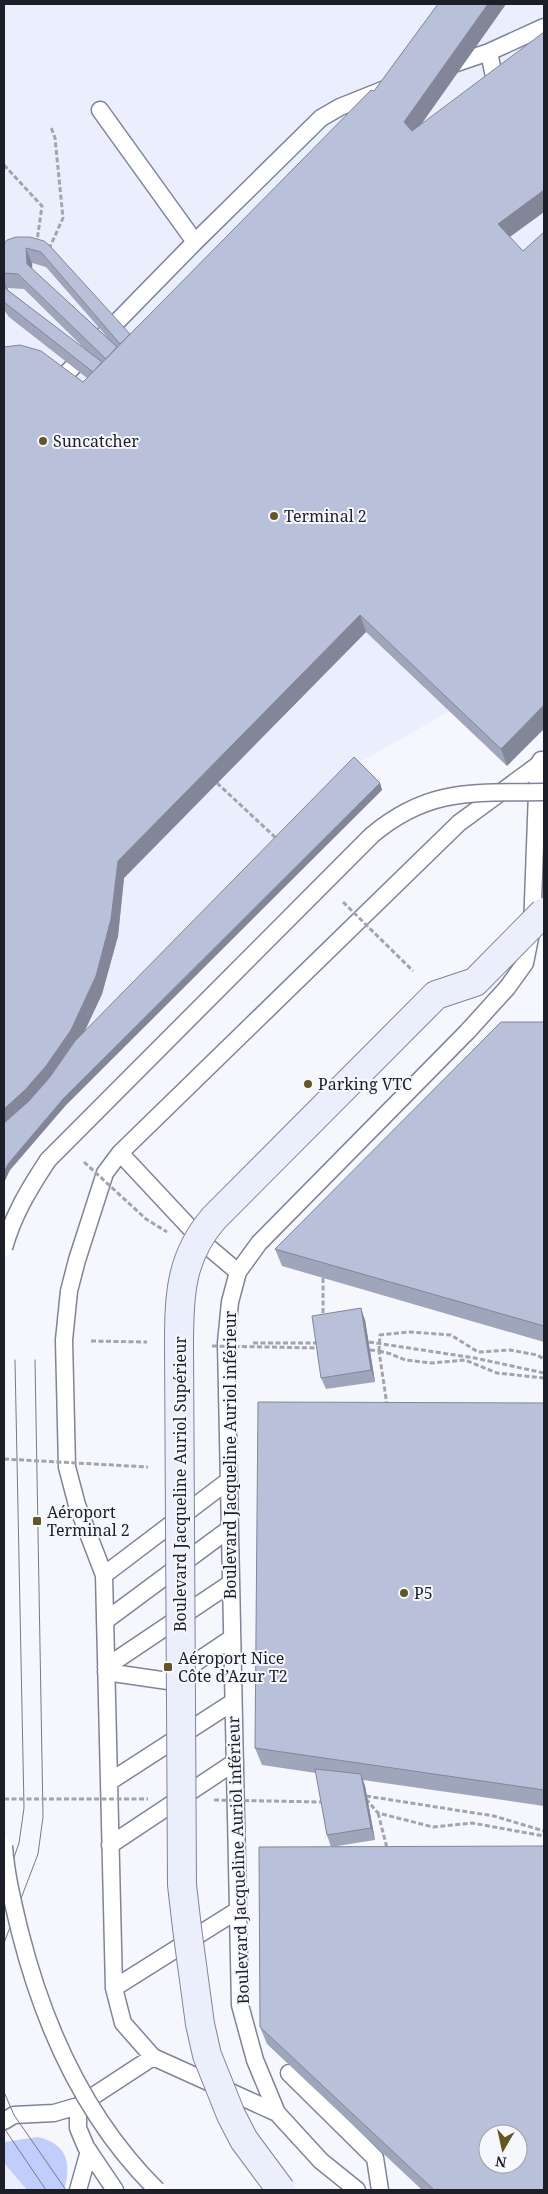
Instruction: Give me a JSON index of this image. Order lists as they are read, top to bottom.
{
  "streets": {
    "main road": ["Boulevard Jacqueline Auriol Supérieur"],
    "lane": ["Boulevard Jacqueline Auriol inférieur"]
  },
  "places": {
    "other": [
      "Suncatcher",
      "Terminal 2",
      "Parking VTC",
      "P5"
    ],
    "transit": ["Aéroport Terminal 2", "Aéroport Nice Côte d’Azur T2"]
  },
  "north": "bottom"
}
